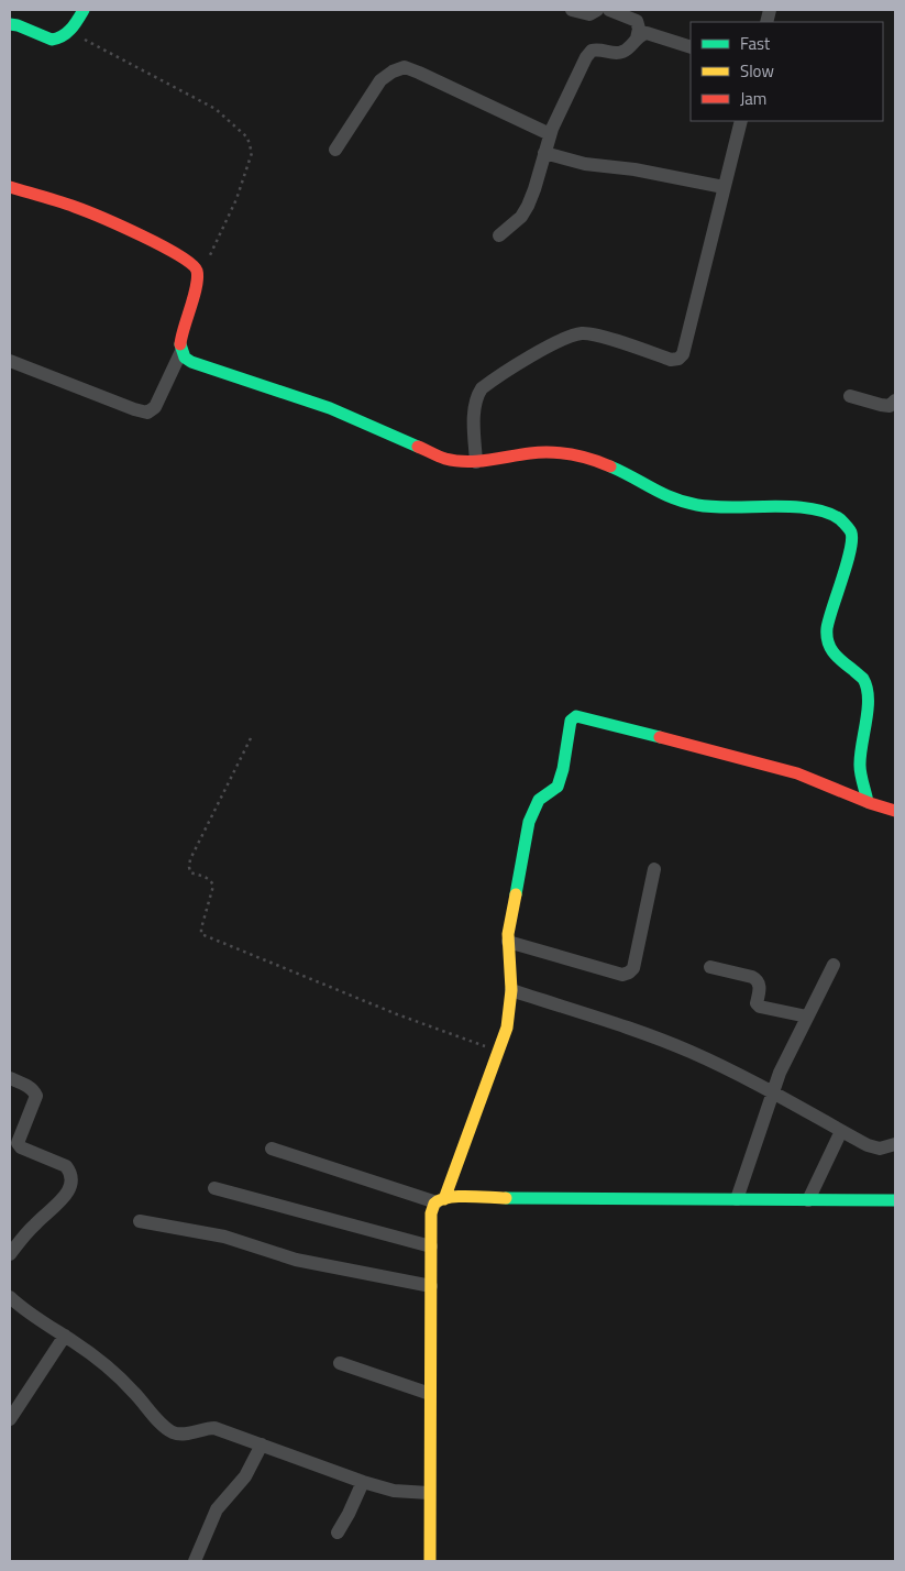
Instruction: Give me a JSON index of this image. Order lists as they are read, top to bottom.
{
  "legend": ["Fast", "Slow", "Jam"]
}
